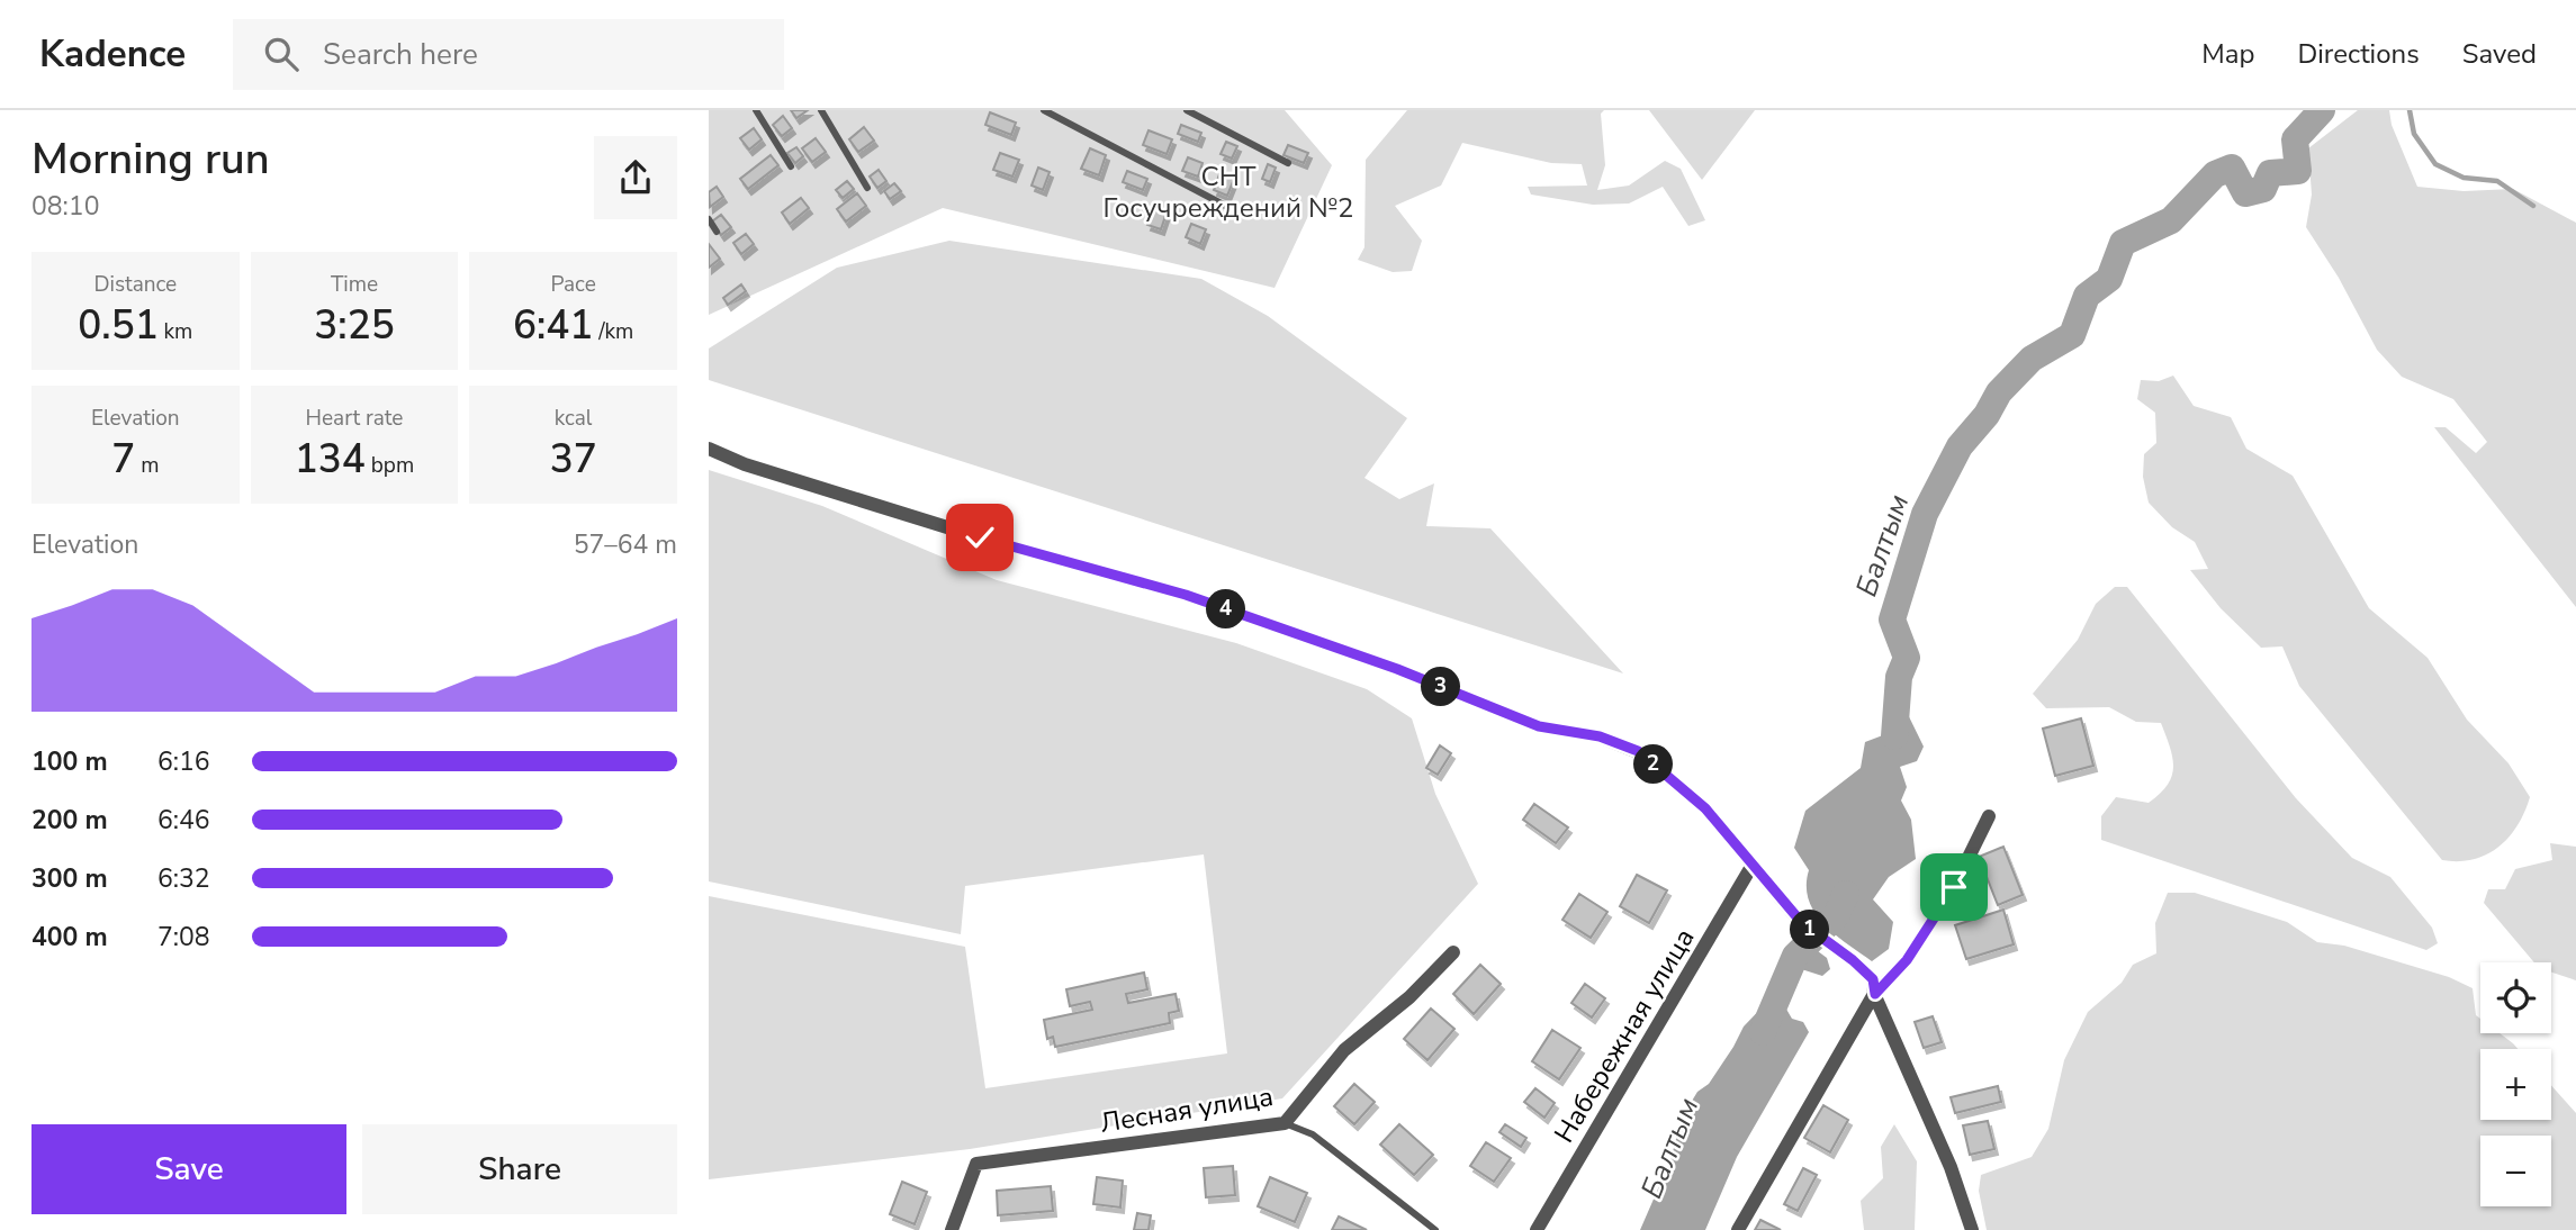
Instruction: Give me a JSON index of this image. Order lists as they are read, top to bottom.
{
  "streets": {
    "street": ["Набережная улица", "Лесная улица"]
  },
  "water": ["Балтым"],
  "parks": ["СНТ Госучреждений №2"],
  "page": {
    "header": "Kadence",
    "search": "Search here",
    "nav": ["Map", "Directions", "Saved"],
    "heading": ["Morning run", "08:10"],
    "stats": [
      ["Distance", "0.51 km"],
      ["Time", "3:25"],
      ["Pace", "6:41 /km"],
      ["Elevation", "7 m"],
      ["Heart rate", "134 bpm"],
      ["kcal", "37"]
    ],
    "chart": ["Elevation", "57–64 m"],
    "pins": [
      "4",
      "3",
      "2",
      "1"
    ],
    "list": [
      {
        "name": "100 m",
        "note": "6:16"
      },
      {
        "name": "200 m",
        "note": "6:46"
      },
      {
        "name": "300 m",
        "note": "6:32"
      },
      {
        "name": "400 m",
        "note": "7:08"
      }
    ],
    "map_buttons": ["+", "−"],
    "buttons": ["Save", "Share"]
  }
}
